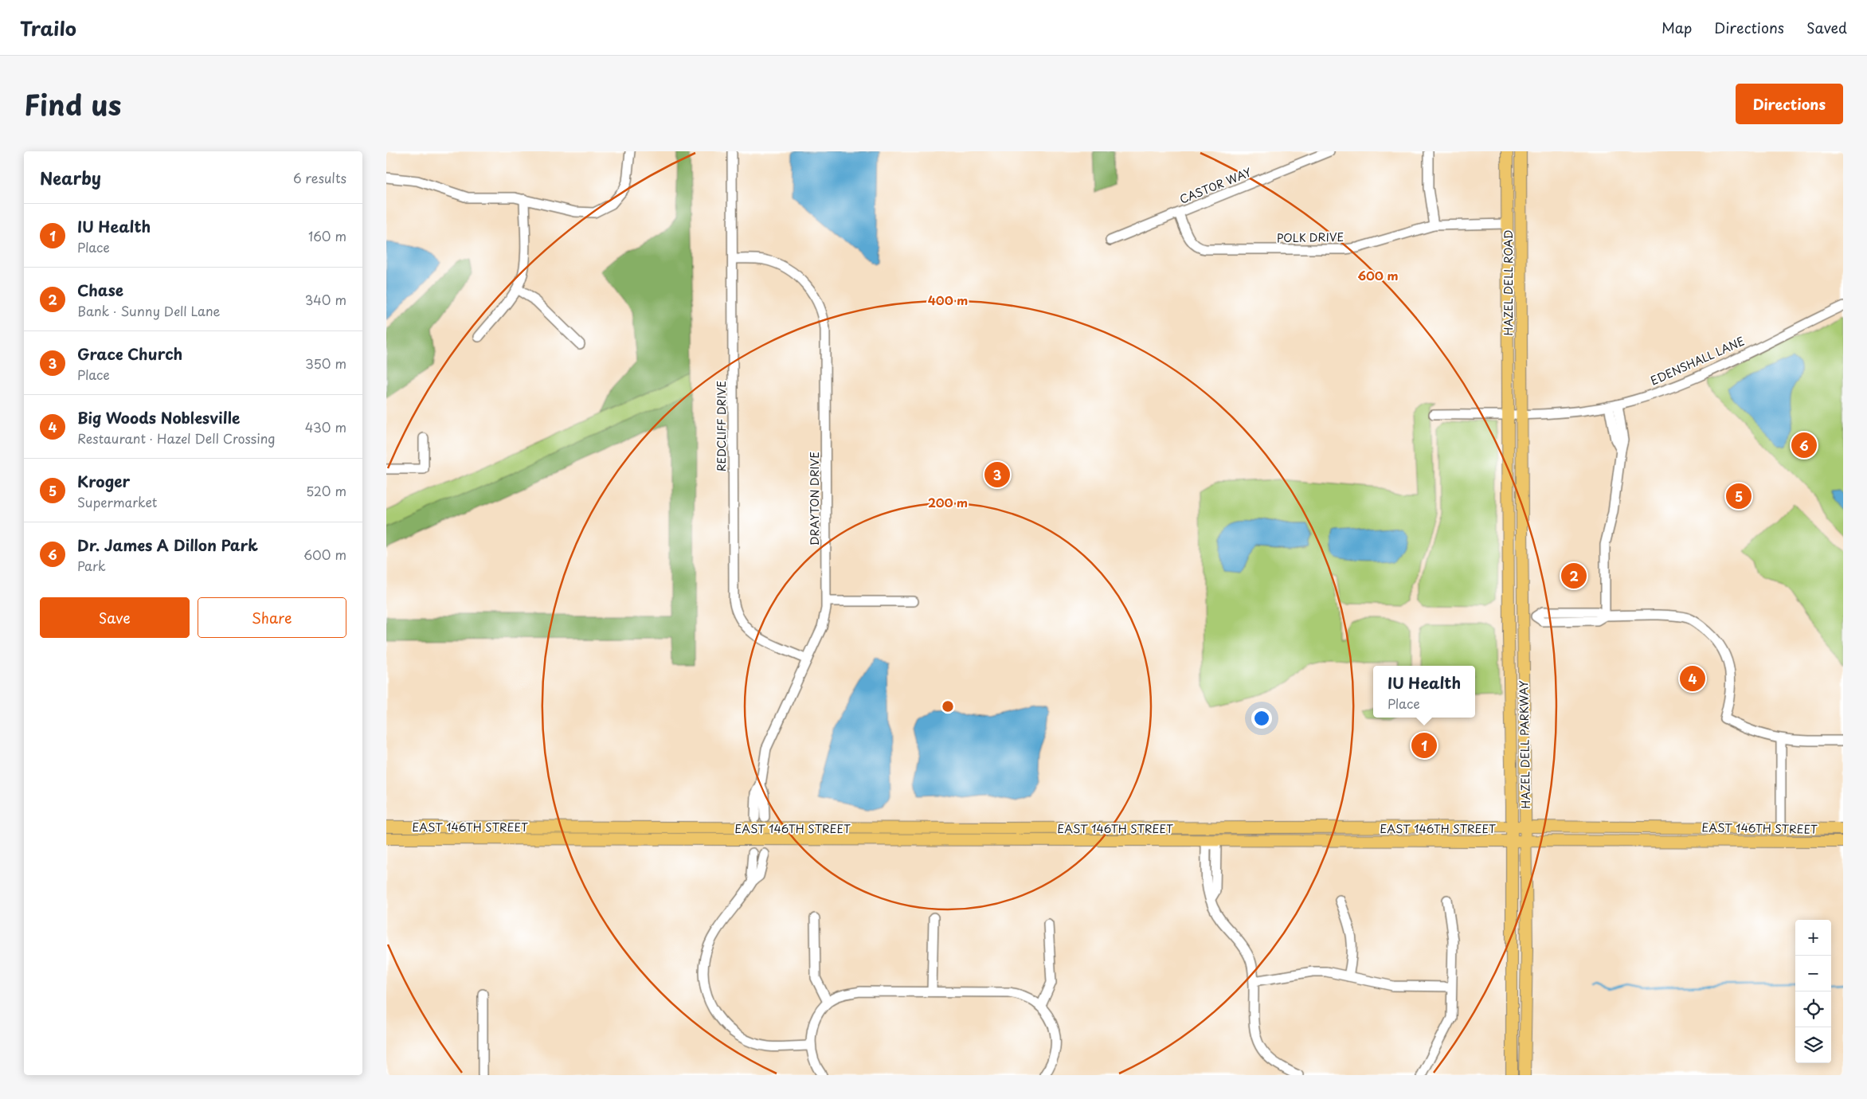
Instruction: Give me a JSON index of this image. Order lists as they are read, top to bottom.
{
  "streets": {
    "main road": ["HAZEL DELL ROAD", "HAZEL DELL PARKWAY", "EAST 146TH STREET"],
    "street": [
      "CASTOR WAY",
      "POLK DRIVE",
      "EDENSHALL LANE",
      "REDCLIFF DRIVE",
      "DRAYTON DRIVE"
    ]
  },
  "crossings": [
    ["CASTOR WAY", "POLK DRIVE"],
    ["POLK DRIVE", "HAZEL DELL ROAD"],
    ["HAZEL DELL ROAD", "EDENSHALL LANE"],
    ["HAZEL DELL ROAD", "HAZEL DELL PARKWAY"],
    ["EDENSHALL LANE", "HAZEL DELL PARKWAY"],
    ["REDCLIFF DRIVE", "DRAYTON DRIVE"],
    ["HAZEL DELL PARKWAY", "EAST 146TH STREET"]
  ],
  "page": {
    "header": "Trailo",
    "nav": ["Map", "Directions", "Saved"],
    "title": "Find us",
    "buttons": [
      "Directions",
      ["Save", "Share"]
    ],
    "heading": ["Nearby", "6 results"],
    "list": [
      {
        "mark": "1",
        "name": "IU Health",
        "note": "Place",
        "value": "160 m"
      },
      {
        "mark": "2",
        "name": "Chase",
        "note": "Bank · Sunny Dell Lane",
        "value": "340 m"
      },
      {
        "mark": "3",
        "name": "Grace Church",
        "note": "Place",
        "value": "350 m"
      },
      {
        "mark": "4",
        "name": "Big Woods Noblesville",
        "note": "Restaurant · Hazel Dell Crossing",
        "value": "430 m"
      },
      {
        "mark": "5",
        "name": "Kroger",
        "note": "Supermarket",
        "value": "520 m"
      },
      {
        "mark": "6",
        "name": "Dr. James A Dillon Park",
        "note": "Park",
        "value": "600 m"
      }
    ],
    "pins": [
      "6",
      "3",
      "5",
      "2",
      "4",
      "1"
    ],
    "popup": ["IU Health", "Place"],
    "map_buttons": ["+", "−"]
  },
  "rings": ["600 m", "400 m", "200 m"]
}
